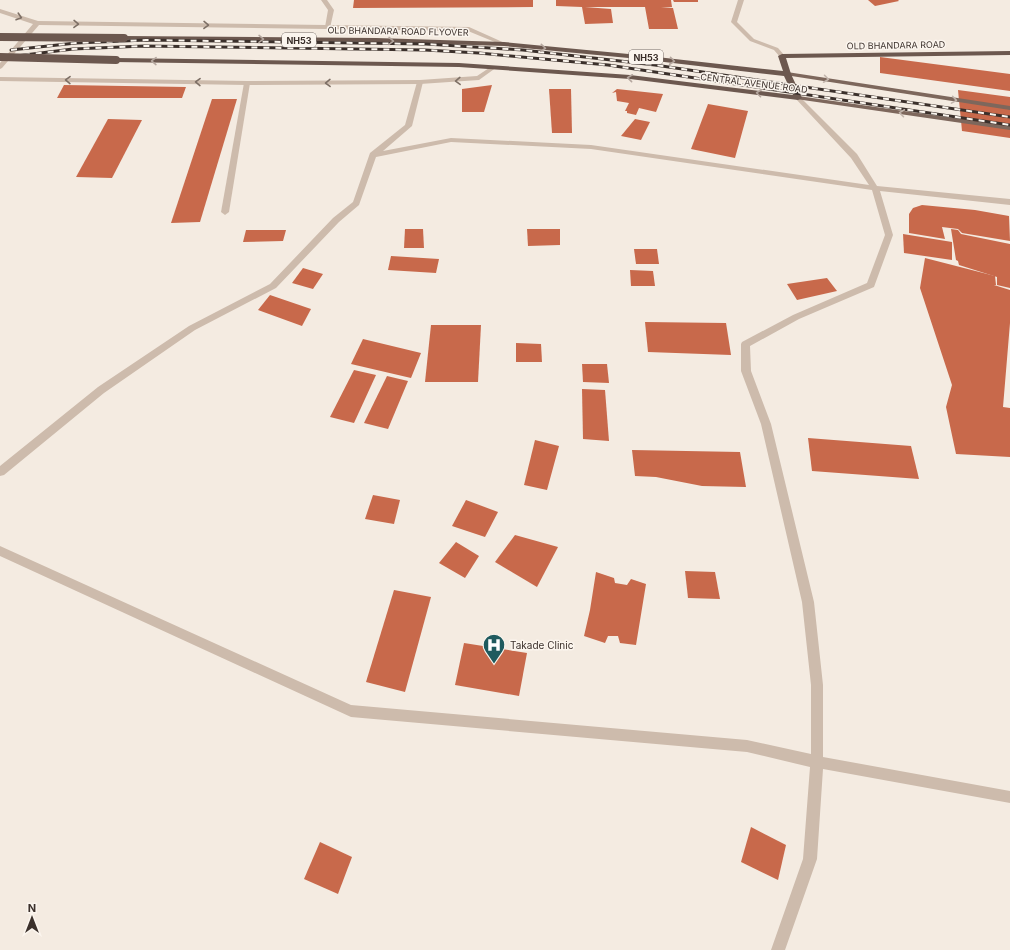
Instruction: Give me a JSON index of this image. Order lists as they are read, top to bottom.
{
  "streets": {
    "highway": [
      "OLD BHANDARA ROAD FLYOVER",
      "NH53",
      "OLD BHANDARA ROAD",
      "CENTRAL AVENUE ROAD"
    ]
  },
  "crossings": [
    ["OLD BHANDARA ROAD FLYOVER", "NH53"],
    ["NH53", "CENTRAL AVENUE ROAD"]
  ],
  "places": {
    "hospital": ["Takade Clinic"]
  },
  "north": "top"
}
